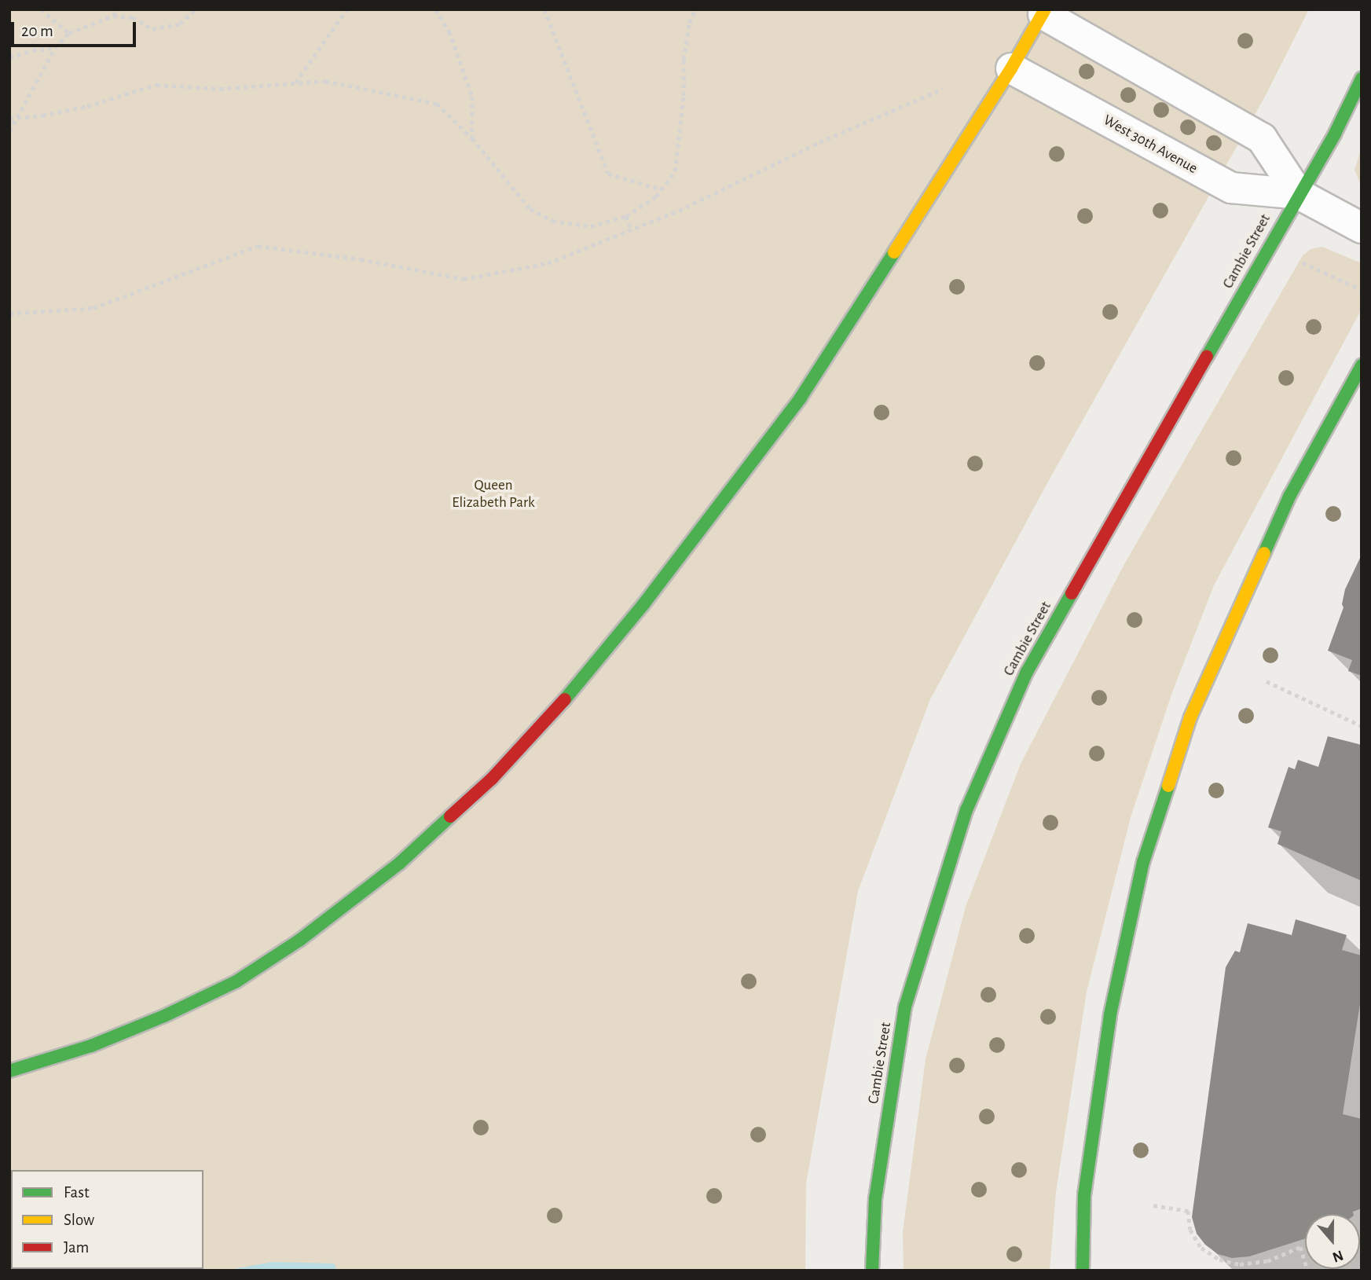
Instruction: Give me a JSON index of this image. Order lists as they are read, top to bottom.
{
  "streets": {
    "main road": ["Cambie Street"],
    "street": ["West 30th Avenue"]
  },
  "crossings": [
    ["West 30th Avenue", "Cambie Street"]
  ],
  "parks": ["Queen Elizabeth Park"],
  "legend": ["Fast", "Slow", "Jam"],
  "scale_bar": "20 m",
  "north": "bottom"
}
